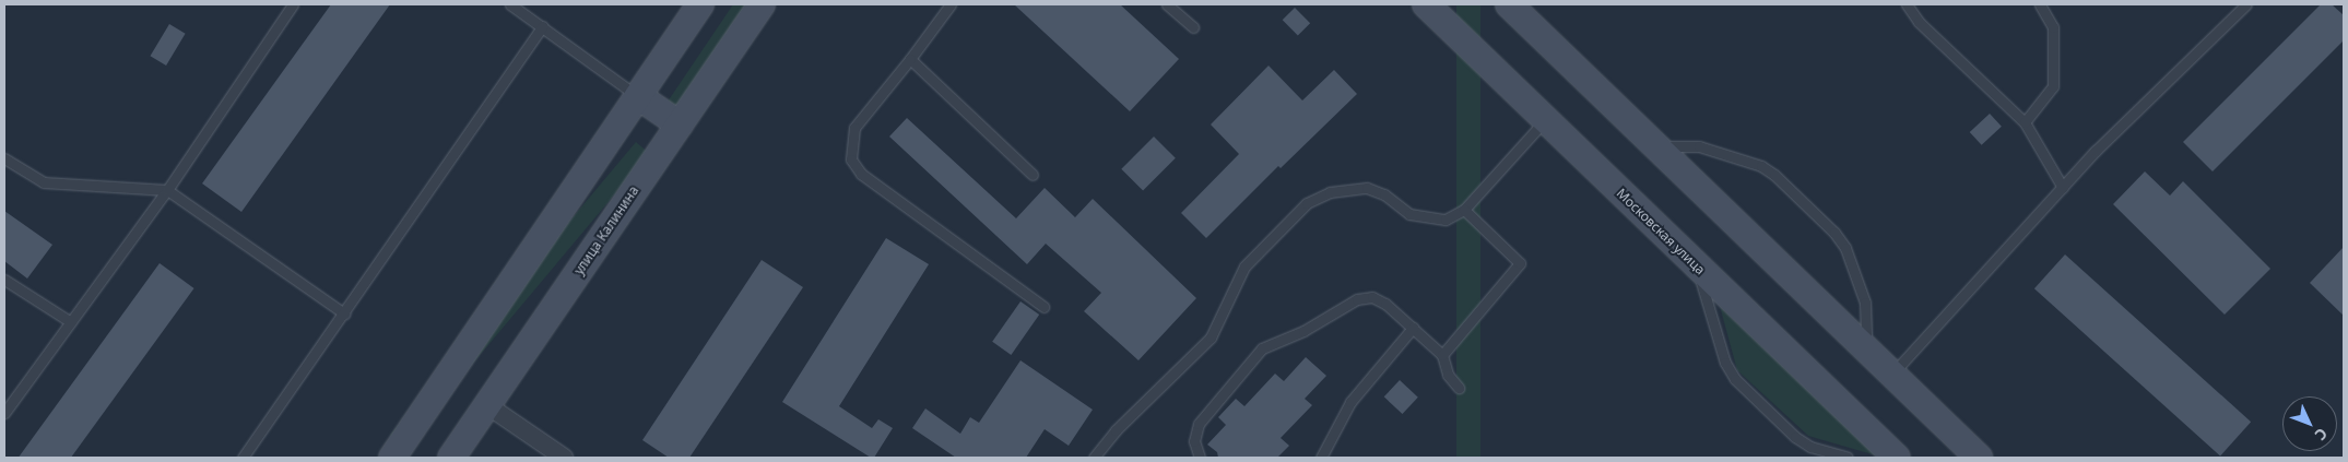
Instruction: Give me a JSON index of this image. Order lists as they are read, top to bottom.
{
  "streets": {
    "main road": ["улица Калинина", "Московская улица"]
  },
  "north": "bottom right"
}
